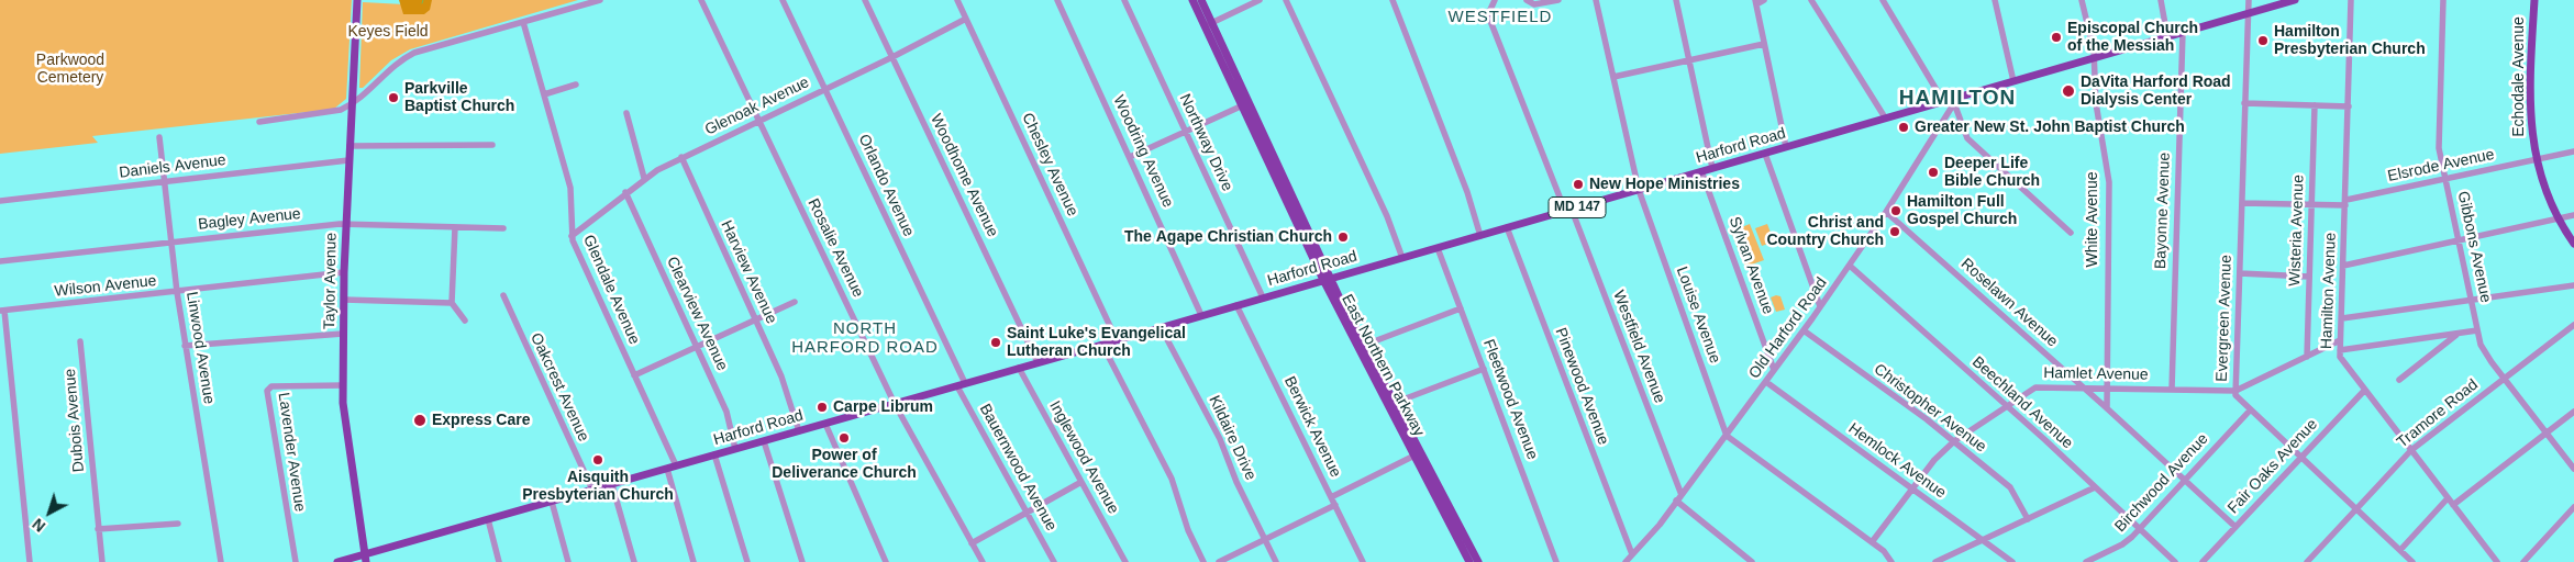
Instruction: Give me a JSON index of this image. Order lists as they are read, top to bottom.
{
  "streets": {
    "main road": [
      "Echodale Avenue",
      "Harford Road",
      "MD 147",
      "Taylor Avenue",
      "East Northern Parkway"
    ],
    "street": [
      "Glenoak Avenue",
      "Northway Drive",
      "Woodring Avenue",
      "Chesley Avenue",
      "Elsrode Avenue",
      "Daniels Avenue",
      "Woodhome Avenue",
      "Orlando Avenue",
      "Bayonne Avenue",
      "Bagley Avenue",
      "White Avenue",
      "Wisteria Avenue",
      "Gibbons Avenue",
      "Rosalie Avenue",
      "Sylvan Avenue",
      "Harview Avenue",
      "Wilson Avenue",
      "Glendale Avenue",
      "Hamilton Avenue",
      "Roselawn Avenue",
      "Clearview Avenue",
      "Louise Avenue",
      "Evergreen Avenue",
      "Old Harford Road",
      "Westfield Avenue",
      "Linwood Avenue",
      "Hamlet Avenue",
      "Pinewood Avenue",
      "Oakcrest Avenue",
      "Fleetwood Avenue",
      "Beechland Avenue",
      "Christopher Avenue",
      "Tramore Road",
      "Dubois Avenue",
      "Berwick Avenue",
      "Kildaire Drive",
      "Lavender Avenue",
      "Inglewood Avenue",
      "Hemlock Avenue",
      "Fair Oaks Avenue",
      "Bauernwood Avenue",
      "Birchwood Avenue"
    ]
  },
  "crossings": [
    ["Echodale Avenue", "Elsrode Avenue"],
    ["Glenoak Avenue", "Chesley Avenue"],
    ["Glenoak Avenue", "Woodhome Avenue"],
    ["Glenoak Avenue", "Orlando Avenue"],
    ["Glenoak Avenue", "Rosalie Avenue"],
    ["Glenoak Avenue", "Harview Avenue"],
    ["Glenoak Avenue", "Glendale Avenue"],
    ["Glenoak Avenue", "Clearview Avenue"],
    ["Northway Drive", "Harford Road"],
    ["Harford Road", "Woodring Avenue"],
    ["Harford Road", "Chesley Avenue"],
    ["Harford Road", "Woodhome Avenue"],
    ["Harford Road", "Orlando Avenue"],
    ["Harford Road", "Bayonne Avenue"],
    ["Harford Road", "White Avenue"],
    ["Harford Road", "Rosalie Avenue"],
    ["Harford Road", "Sylvan Avenue"],
    ["Harford Road", "Harview Avenue"],
    ["Harford Road", "Taylor Avenue"],
    ["Harford Road", "Glendale Avenue"],
    ["Harford Road", "Clearview Avenue"],
    ["Harford Road", "Louise Avenue"],
    ["Harford Road", "Evergreen Avenue"],
    ["Harford Road", "Old Harford Road"],
    ["Harford Road", "Westfield Avenue"],
    ["Harford Road", "East Northern Parkway"],
    ["Harford Road", "Pinewood Avenue"],
    ["Harford Road", "Oakcrest Avenue"],
    ["Harford Road", "Fleetwood Avenue"],
    ["Harford Road", "Berwick Avenue"],
    ["Harford Road", "Kildaire Drive"],
    ["Harford Road", "Inglewood Avenue"],
    ["Harford Road", "Bauernwood Avenue"],
    ["Elsrode Avenue", "Wisteria Avenue"],
    ["Elsrode Avenue", "Gibbons Avenue"],
    ["Elsrode Avenue", "Hamilton Avenue"],
    ["Elsrode Avenue", "Evergreen Avenue"],
    ["Daniels Avenue", "Taylor Avenue"],
    ["Daniels Avenue", "Linwood Avenue"],
    ["Orlando Avenue", "Bauernwood Avenue"],
    ["Bayonne Avenue", "Hamlet Avenue"],
    ["Bagley Avenue", "Taylor Avenue"],
    ["Bagley Avenue", "Linwood Avenue"],
    ["White Avenue", "Roselawn Avenue"],
    ["White Avenue", "Hamlet Avenue"],
    ["Wisteria Avenue", "Hamlet Avenue"],
    ["Gibbons Avenue", "Tramore Road"],
    ["Sylvan Avenue", "Old Harford Road"],
    ["Taylor Avenue", "Wilson Avenue"],
    ["Taylor Avenue", "Lavender Avenue"],
    ["Wilson Avenue", "Linwood Avenue"],
    ["Hamilton Avenue", "Hamlet Avenue"],
    ["Hamilton Avenue", "Tramore Road"],
    ["Hamilton Avenue", "Fair Oaks Avenue"],
    ["Roselawn Avenue", "Old Harford Road"],
    ["Roselawn Avenue", "Hamlet Avenue"],
    ["Roselawn Avenue", "Fair Oaks Avenue"],
    ["Roselawn Avenue", "Birchwood Avenue"],
    ["Louise Avenue", "Old Harford Road"],
    ["Evergreen Avenue", "Hamlet Avenue"],
    ["Evergreen Avenue", "Tramore Road"],
    ["Evergreen Avenue", "Fair Oaks Avenue"],
    ["Evergreen Avenue", "Birchwood Avenue"],
    ["Old Harford Road", "Westfield Avenue"],
    ["Old Harford Road", "Pinewood Avenue"],
    ["Old Harford Road", "Beechland Avenue"],
    ["Old Harford Road", "Christopher Avenue"],
    ["Old Harford Road", "Hemlock Avenue"],
    ["Hamlet Avenue", "Beechland Avenue"],
    ["Hamlet Avenue", "Christopher Avenue"],
    ["Hamlet Avenue", "Hemlock Avenue"],
    ["Beechland Avenue", "Birchwood Avenue"]
  ],
  "districts": ["WESTFIELD", "HAMILTON", "NORTH HARFORD ROAD"],
  "parks": ["Keyes Field", "Parkwood Cemetery"],
  "places": [
    "Episcopal Church of the Messiah",
    "Hamilton Presbyterian Church",
    "DaVita Harford Road Dialysis Center",
    "Parkville Baptist Church",
    "Greater New St. John Baptist Church",
    "Deeper Life Bible Church",
    "New Hope Ministries",
    "Hamilton Full Gospel Church",
    "Christ and Country Church",
    "The Agape Christian Church",
    "Saint Luke's Evangelical Lutheran Church",
    "Carpe Librum",
    "Express Care",
    "Power of Deliverance Church",
    "Aisquith Presbyterian Church"
  ],
  "north": "bottom left"
}
